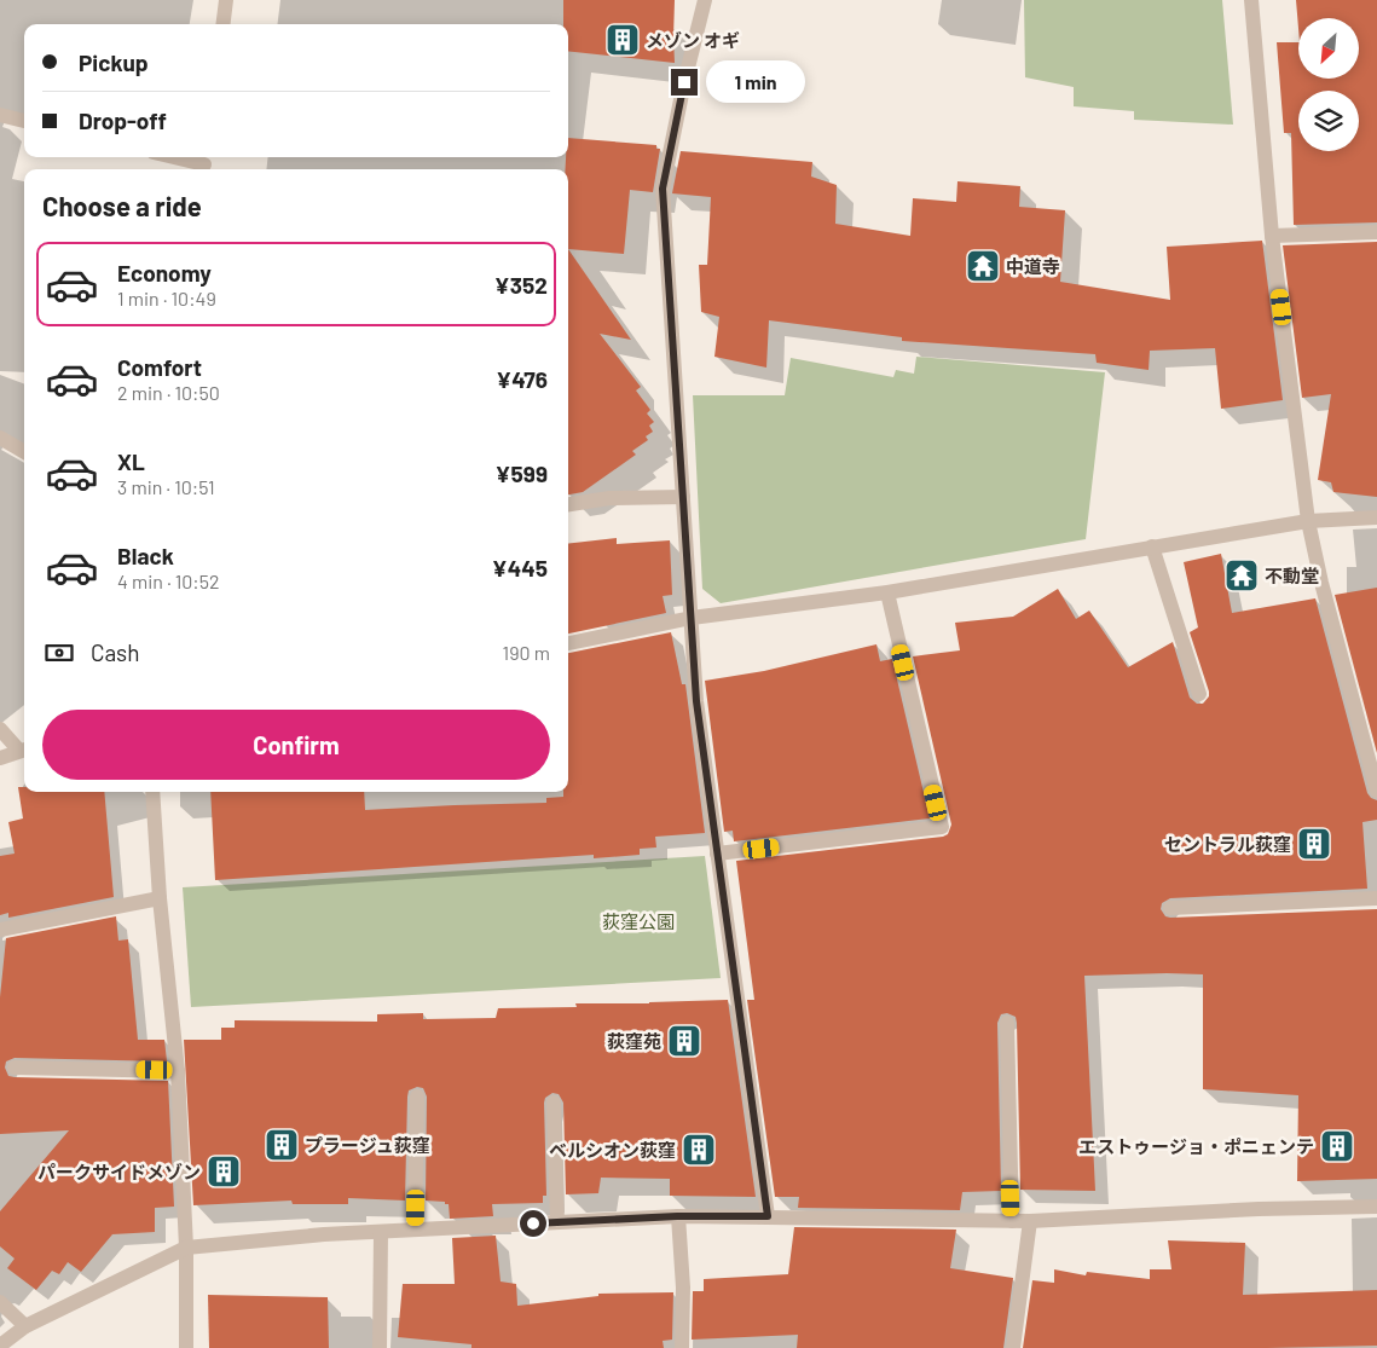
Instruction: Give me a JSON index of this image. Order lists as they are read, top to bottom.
{
  "parks": ["荻窪公園"],
  "places": {
    "building": [
      "メゾン オギ",
      "セントラル荻窪",
      "荻窪苑",
      "プラージュ荻窪",
      "エストゥージョ・ポニェンテ",
      "ベルシオン荻窪",
      "パークサイドメゾン"
    ],
    "temple": ["中道寺", "不動堂"]
  },
  "north": "bottom left",
  "page": {
    "banner": ["Pickup", "Drop-off"],
    "bubble": "1 min",
    "heading": "Choose a ride",
    "list": [
      {
        "name": "Economy",
        "note": "1 min · 10:49",
        "value": "¥352"
      },
      {
        "name": "Comfort",
        "note": "2 min · 10:50",
        "value": "¥476"
      },
      {
        "name": "XL",
        "note": "3 min · 10:51",
        "value": "¥599"
      },
      {
        "name": "Black",
        "note": "4 min · 10:52",
        "value": "¥445"
      }
    ],
    "pay": ["Cash", "190 m"],
    "buttons": "Confirm"
  }
}
